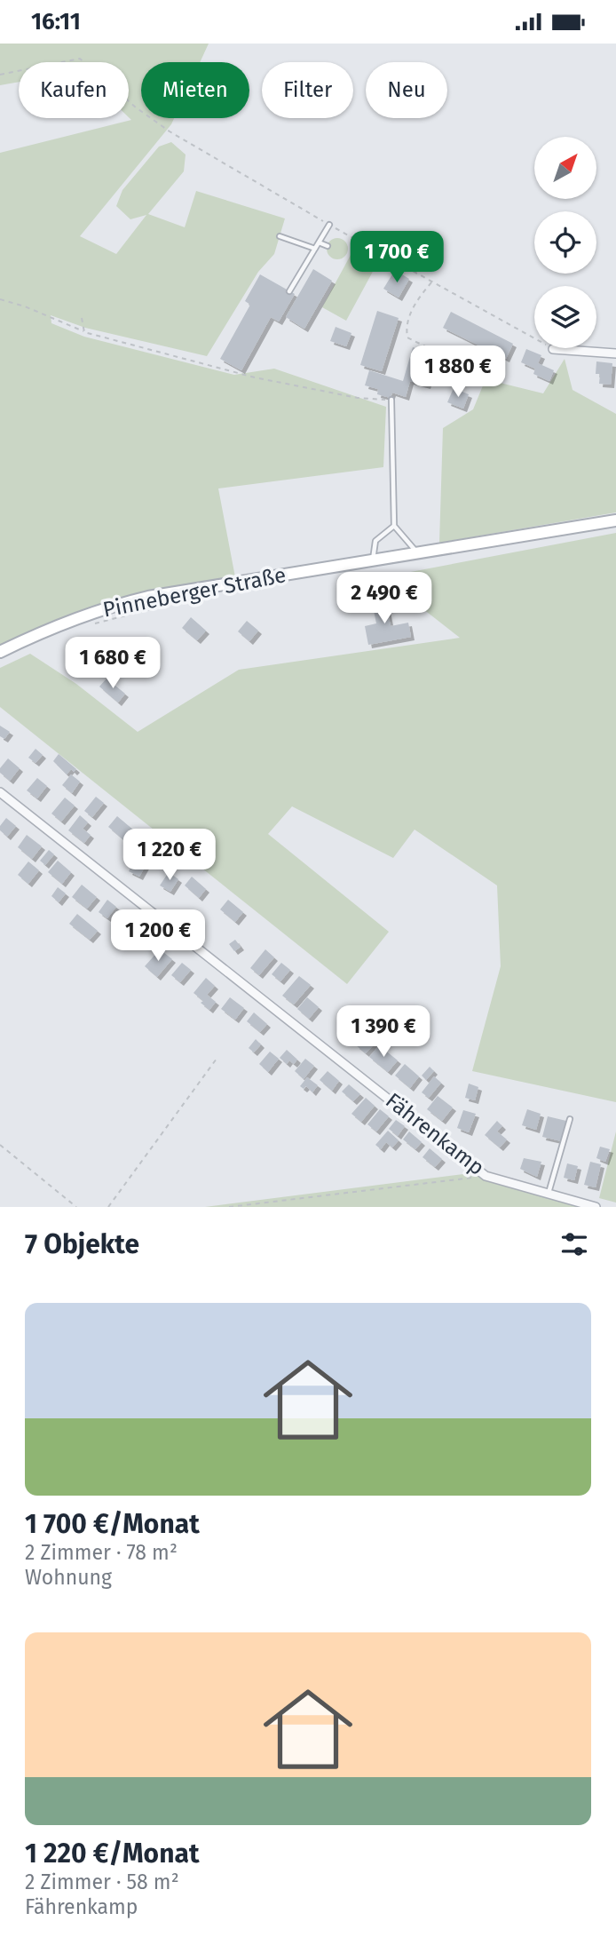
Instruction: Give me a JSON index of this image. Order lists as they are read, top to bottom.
{
  "streets": {
    "main road": ["Pinneberger Straße"],
    "street": ["Fährenkamp"]
  },
  "north": "top right",
  "page": {
    "status": "16:11",
    "chip": [
      "Kaufen",
      "Mieten",
      "Filter",
      "Neu"
    ],
    "price": [
      "1 700 €",
      "1 880 €",
      "2 490 €",
      "1 680 €",
      "1 220 €",
      "1 200 €",
      "1 390 €"
    ],
    "heading": "7 Objekte",
    "list": [
      {
        "name": "1 700 €/Monat",
        "note": "2 Zimmer · 78 m² · Wohnung"
      },
      {
        "name": "1 220 €/Monat",
        "note": "2 Zimmer · 58 m² · Fährenkamp"
      }
    ]
  }
}
